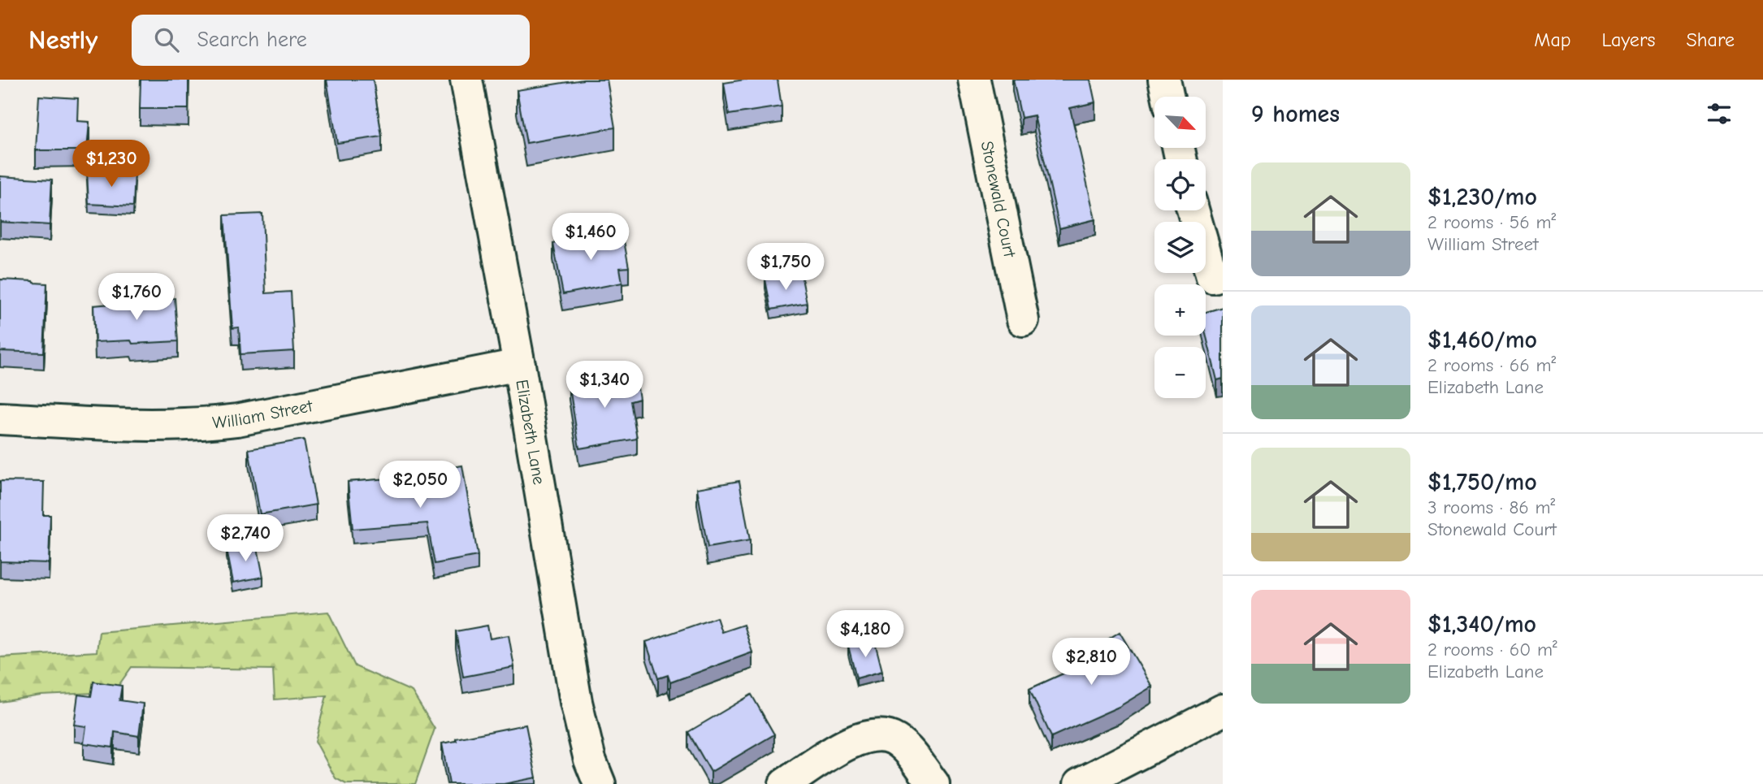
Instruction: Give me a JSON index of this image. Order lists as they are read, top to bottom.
{
  "streets": {
    "street": ["Stonewald Court", "William Street", "Elizabeth Lane"]
  },
  "crossings": [
    ["William Street", "Elizabeth Lane"]
  ],
  "north": "bottom right",
  "page": {
    "header": "Nestly",
    "search": "Search here",
    "nav": ["Map", "Layers", "Share"],
    "heading": "9 homes",
    "map_buttons": ["+", "−"],
    "price": [
      "$1,230",
      "$1,460",
      "$1,750",
      "$1,760",
      "$1,340",
      "$2,050",
      "$2,740",
      "$4,180",
      "$2,810"
    ],
    "list": [
      {
        "name": "$1,230/mo",
        "note": "2 rooms · 56 m² · William Street"
      },
      {
        "name": "$1,460/mo",
        "note": "2 rooms · 66 m² · Elizabeth Lane"
      },
      {
        "name": "$1,750/mo",
        "note": "3 rooms · 86 m² · Stonewald Court"
      },
      {
        "name": "$1,340/mo",
        "note": "2 rooms · 60 m² · Elizabeth Lane"
      }
    ]
  }
}
